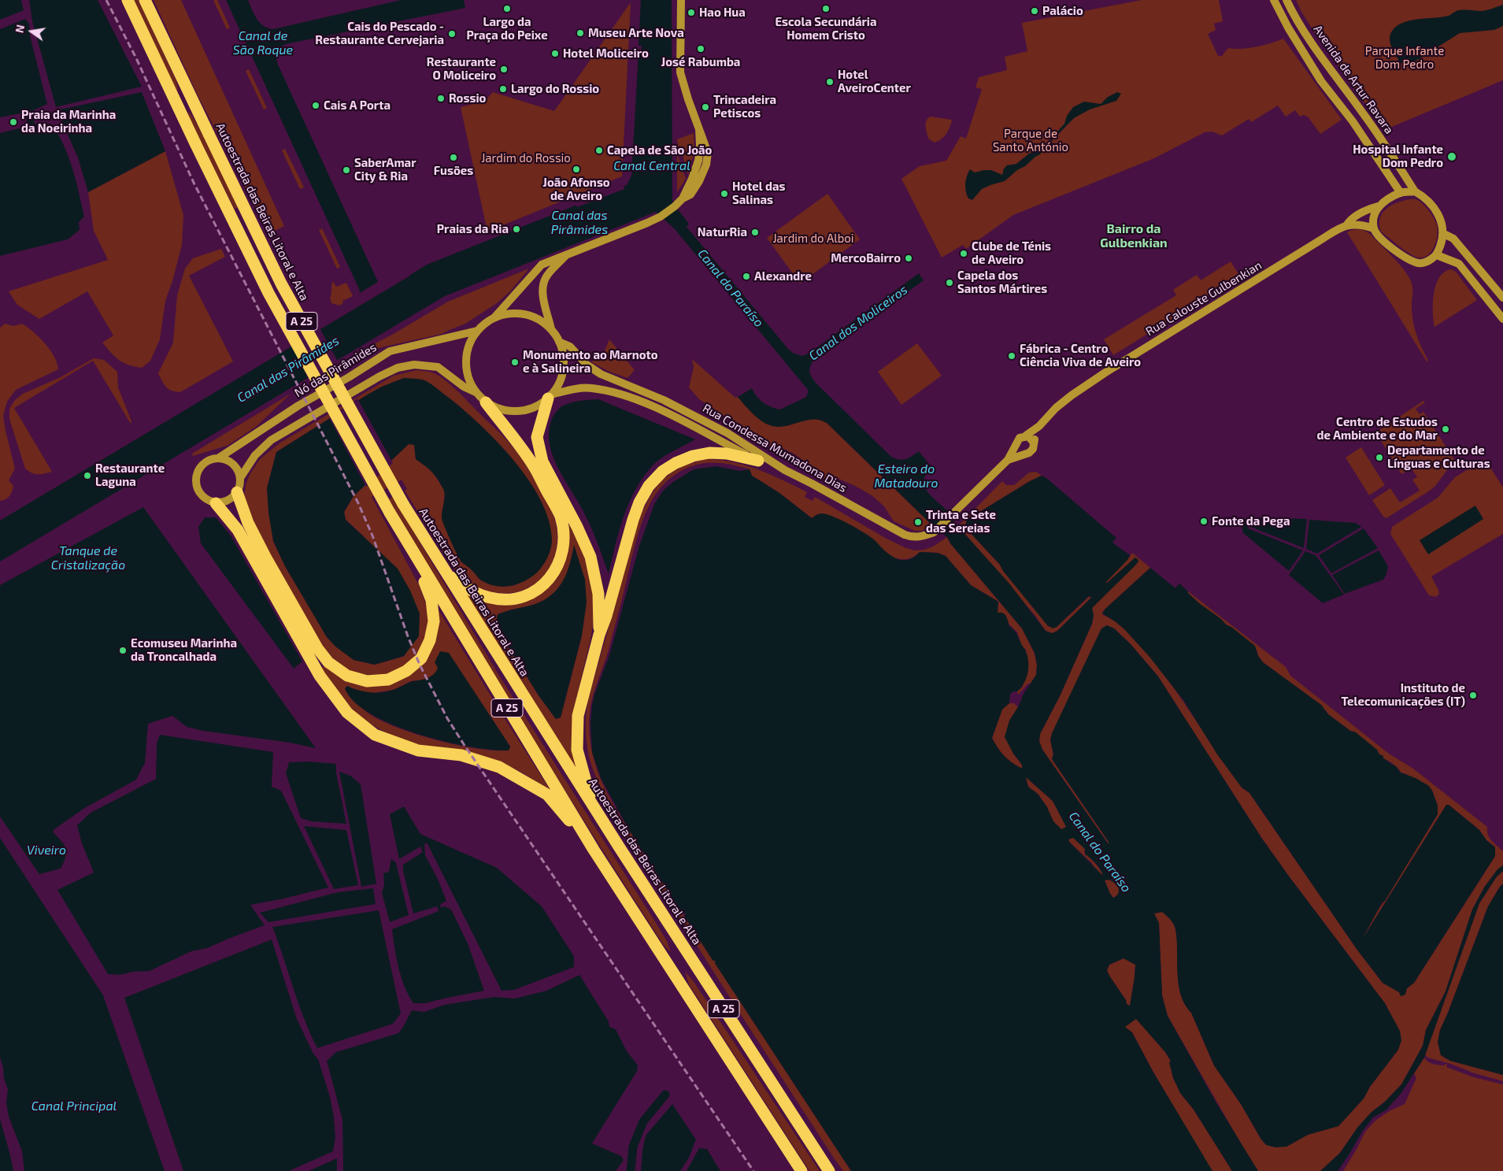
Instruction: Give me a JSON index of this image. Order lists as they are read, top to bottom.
{
  "streets": {
    "highway": ["Autoestrada das Beiras Litoral e Alta", "A 25"],
    "main road": [
      "Avenida de Artur Ravara",
      "Rua Calouste Gulbenkian",
      "Nó das Pirâmides",
      "Rua Condessa Mumadona Dias"
    ]
  },
  "crossings": [
    ["Avenida de Artur Ravara", "Rua Calouste Gulbenkian"],
    ["Rua Calouste Gulbenkian", "Rua Condessa Mumadona Dias"],
    ["Nó das Pirâmides", "Rua Condessa Mumadona Dias"]
  ],
  "districts": ["Bairro da Gulbenkian"],
  "water": [
    "Canal de São Roque",
    "Canal Central",
    "Canal das Pirâmides",
    "Canal do Paraíso",
    "Canal dos Moliceiros",
    "Esteiro do Matadouro",
    "Tanque de Cristalização",
    "Viveiro",
    "Canal Principal"
  ],
  "parks": [
    "Parque Infante Dom Pedro",
    "Parque de Santo António",
    "Jardim do Rossio",
    "Jardim do Alboi"
  ],
  "places": [
    "Largo da Praça do Peixe",
    "Escola Secundária Homem Cristo",
    "Palácio",
    "Hao Hua",
    "Museu Arte Nova",
    "Cais do Pescado - Restaurante Cervejaria",
    "José Rabumba",
    "Hotel Moliceiro",
    "Restaurante O Moliceiro",
    "Hotel AveiroCenter",
    "Largo do Rossio",
    "Rossio",
    "Cais A Porta",
    "Trincadeira Petiscos",
    "Praia da Marinha da Noeirinha",
    "Capela de São João",
    "Hospital Infante Dom Pedro",
    "Fusões",
    "João Afonso de Aveiro",
    "SaberAmar City & Ria",
    "Hotel das Salinas",
    "Praias da Ria",
    "NaturRia",
    "Clube de Ténis de Aveiro",
    "MercoBairro",
    "Alexandre",
    "Capela dos Santos Mártires",
    "Fábrica - Centro Ciência Viva de Aveiro",
    "Monumento ao Marnoto e à Salineira",
    "Centro de Estudos de Ambiente e do Mar",
    "Departamento de Línguas e Culturas",
    "Restaurante Laguna",
    "Fonte da Pega",
    "Trinta e Sete das Sereias",
    "Ecomuseu Marinha da Troncalhada",
    "Instituto de Telecomunicações (IT)"
  ],
  "north": "left"
}
